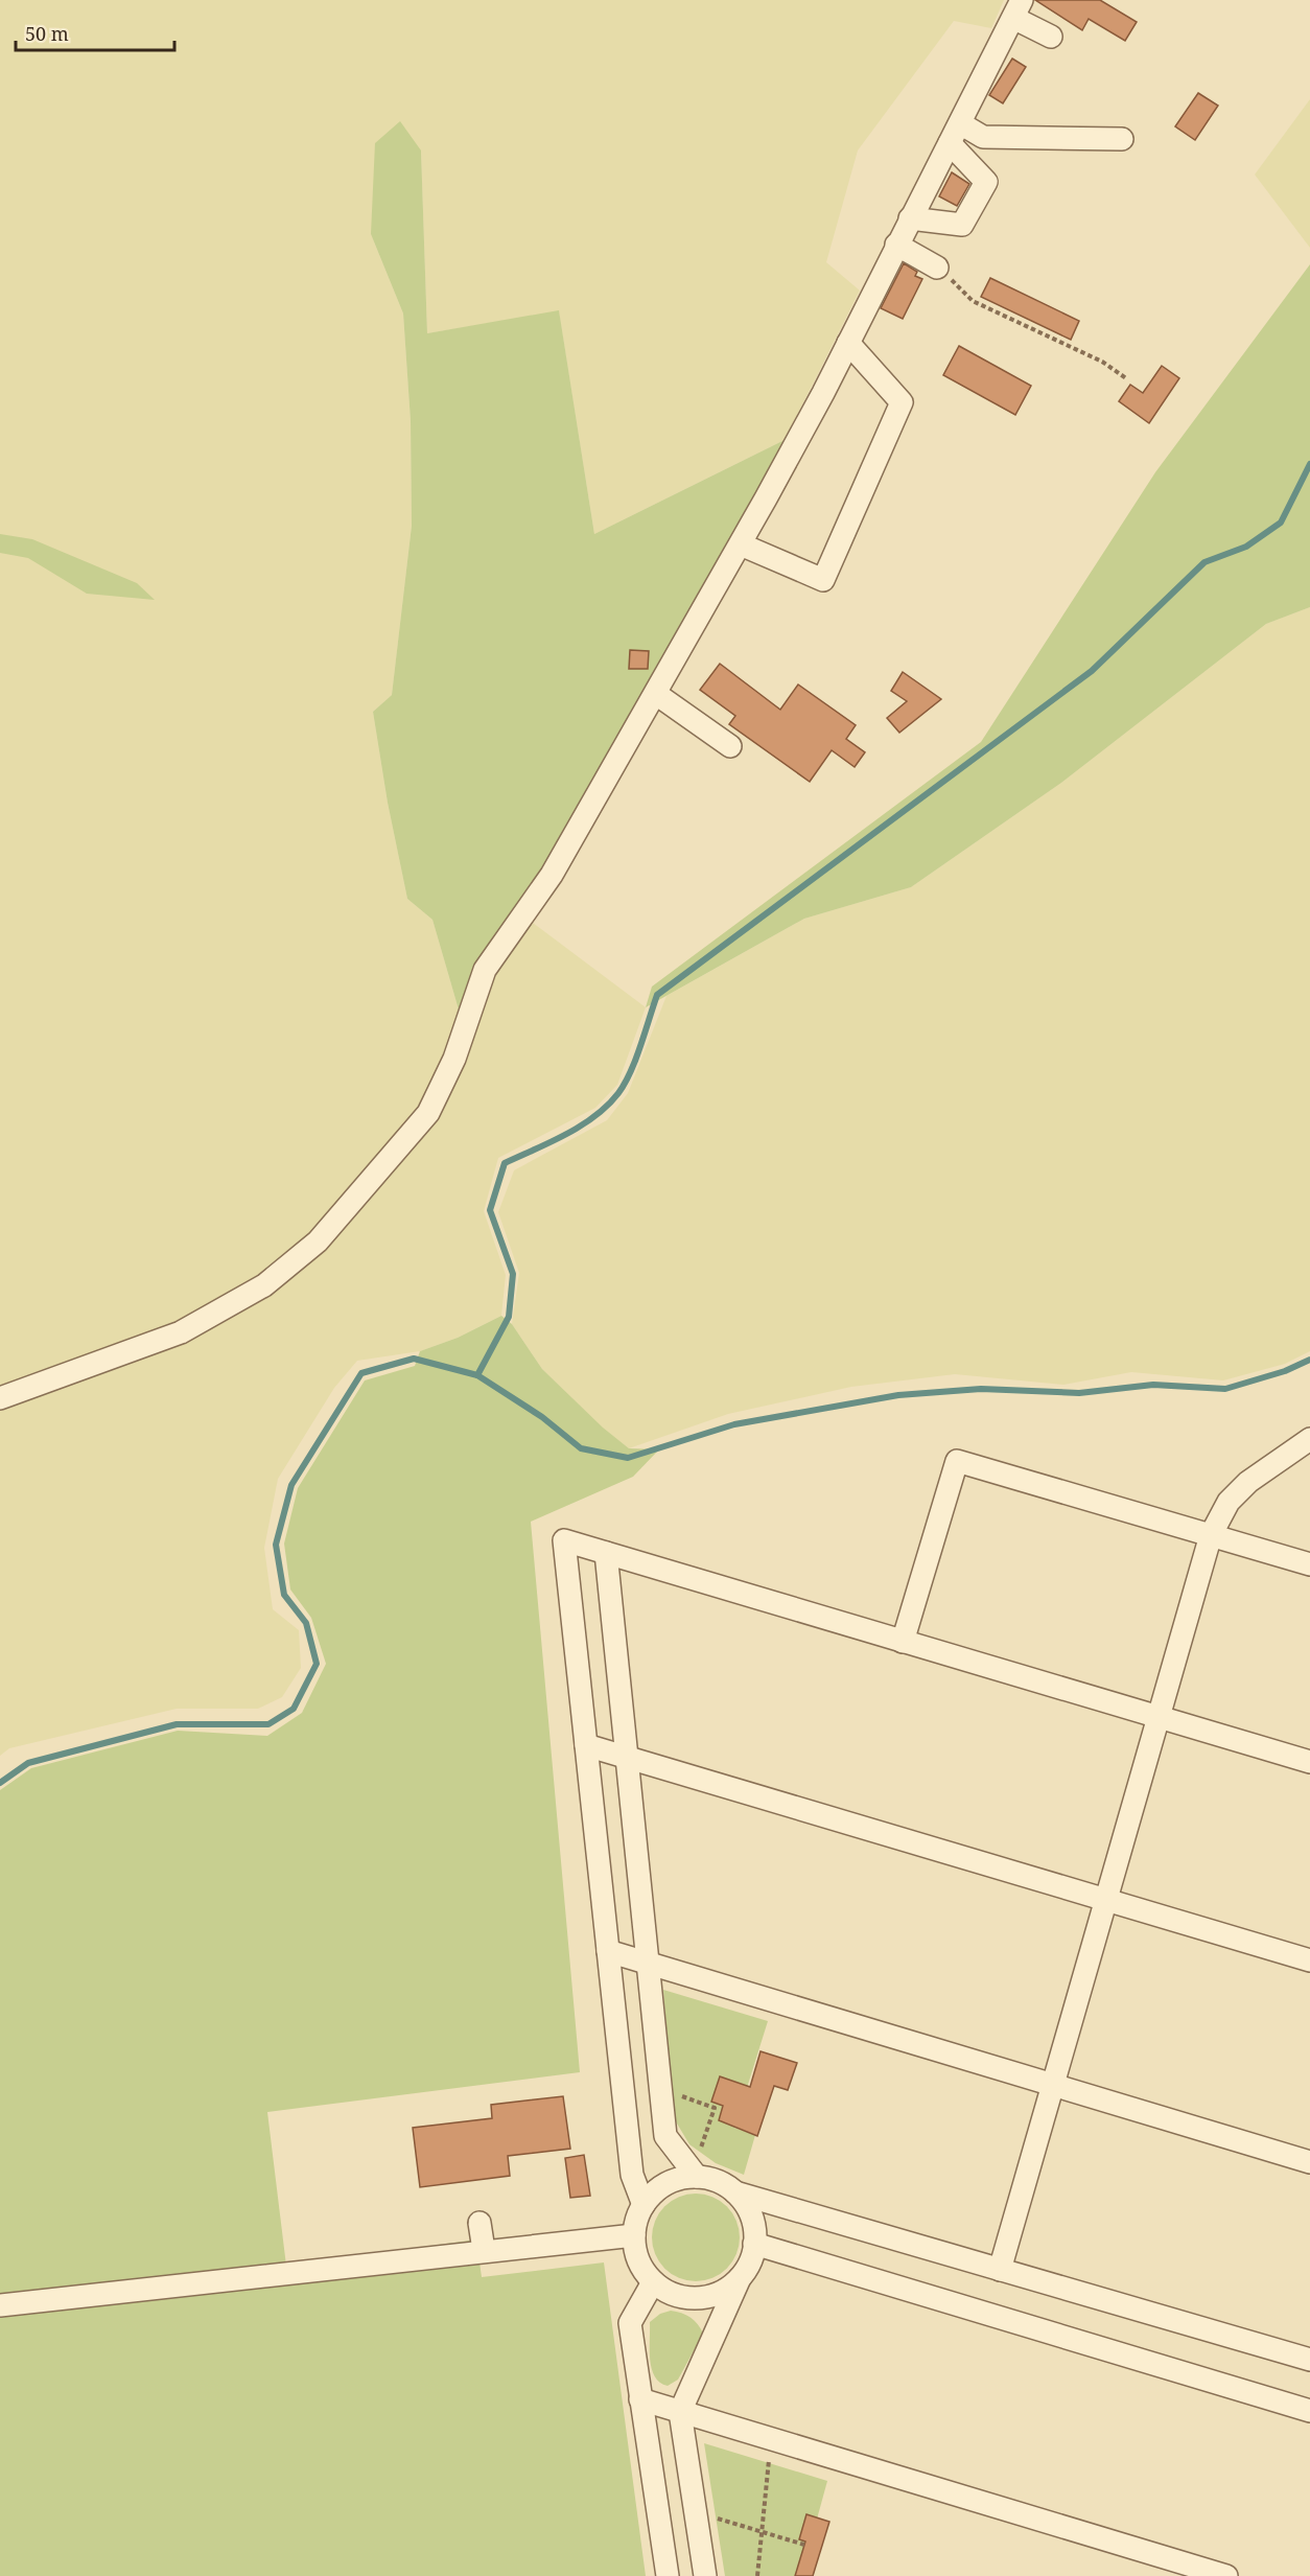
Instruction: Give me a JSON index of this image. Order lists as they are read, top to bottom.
{
  "scale_bar": "50 m"
}
